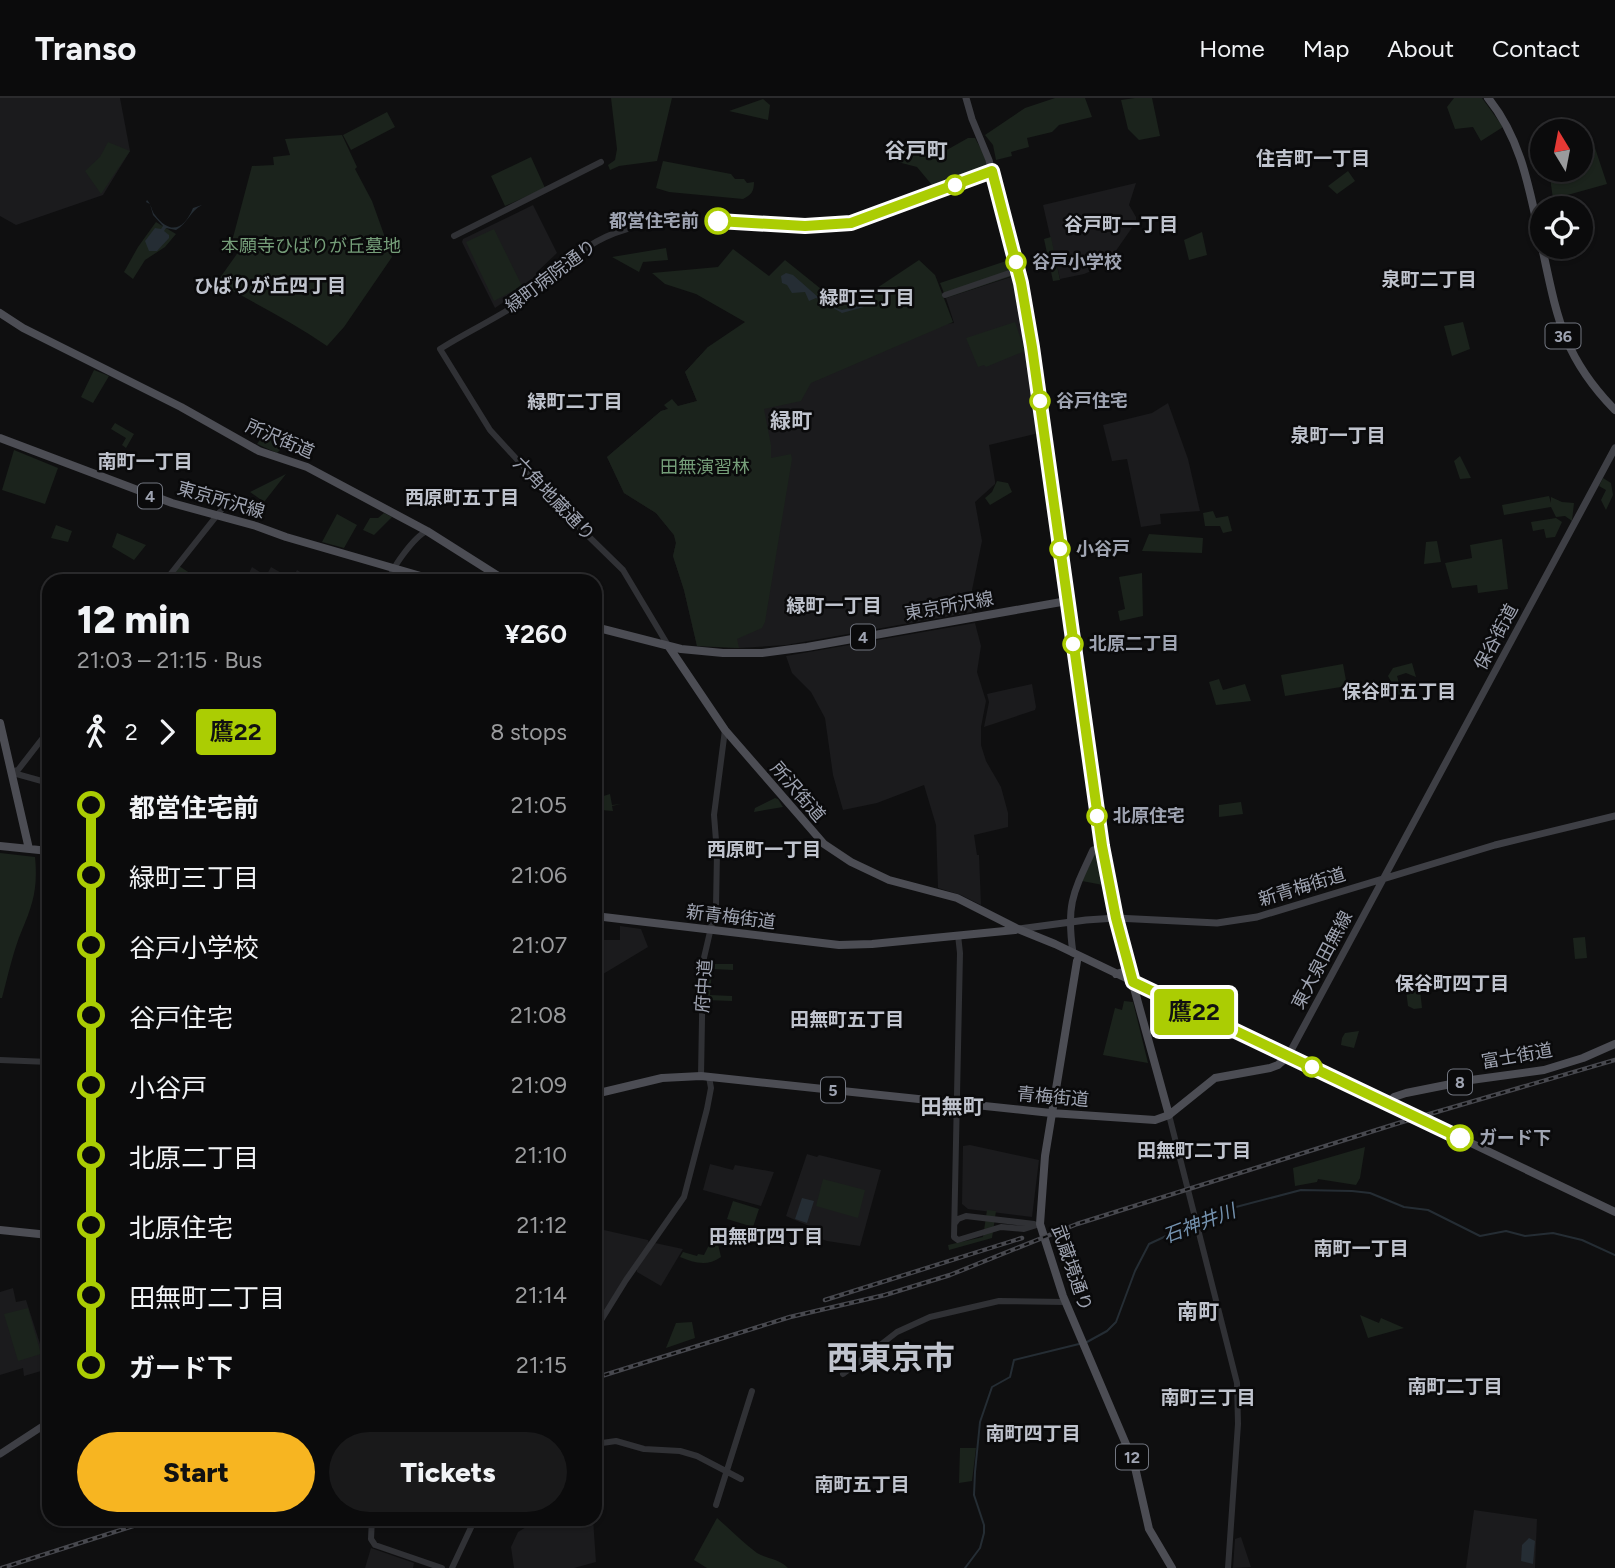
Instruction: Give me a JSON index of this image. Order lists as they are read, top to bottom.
{
  "streets": {
    "main road": [
      "36",
      "所沢街道",
      "4",
      "東京所沢線",
      "保谷街道",
      "新青梅街道",
      "東大泉田無線",
      "富士街道",
      "8",
      "5",
      "青梅街道",
      "武蔵境通り",
      "12"
    ],
    "street": ["緑町病院通り", "六角地蔵通り", "府中道"]
  },
  "crossings": [
    ["緑町病院通り", "六角地蔵通り"],
    ["所沢街道", "4"],
    ["所沢街道", "六角地蔵通り"],
    ["所沢街道", "東京所沢線"],
    ["所沢街道", "新青梅街道"],
    ["所沢街道", "東大泉田無線"],
    ["所沢街道", "府中道"],
    ["所沢街道", "武蔵境通り"],
    ["4", "六角地蔵通り"],
    ["4", "東京所沢線"],
    ["六角地蔵通り", "東京所沢線"],
    ["保谷街道", "新青梅街道"],
    ["保谷街道", "東大泉田無線"],
    ["新青梅街道", "東大泉田無線"],
    ["新青梅街道", "府中道"],
    ["府中道", "青梅街道"],
    ["青梅街道", "武蔵境通り"]
  ],
  "districts": [
    "谷戸町",
    "住吉町一丁目",
    "谷戸町一丁目",
    "泉町二丁目",
    "ひばりが丘四丁目",
    "緑町三丁目",
    "緑町二丁目",
    "緑町",
    "泉町一丁目",
    "南町一丁目",
    "西原町五丁目",
    "緑町一丁目",
    "保谷町五丁目",
    "西原町一丁目",
    "保谷町四丁目",
    "田無町五丁目",
    "田無町",
    "田無町二丁目",
    "田無町四丁目",
    "南町一丁目",
    "南町",
    "西東京市",
    "南町二丁目",
    "南町三丁目",
    "南町四丁目",
    "南町五丁目"
  ],
  "water": ["石神井川"],
  "parks": ["本願寺ひばりが丘墓地", "田無演習林"],
  "places": [
    "都営住宅前",
    "谷戸小学校",
    "谷戸住宅",
    "小谷戸",
    "北原二丁目",
    "北原住宅",
    "ガード下"
  ],
  "lines": ["bus line 鷹22"],
  "north": "top",
  "page": {
    "header": "Transo",
    "nav": [
      "Home",
      "Map",
      "About",
      "Contact"
    ],
    "on_map": "鷹22",
    "heading": ["12 min", "21:03 – 21:15 · Bus", "¥260"],
    "legs": ["2", "鷹22", "8 stops"],
    "list": [
      {
        "name": "都営住宅前",
        "value": "21:05"
      },
      {
        "name": "緑町三丁目",
        "value": "21:06"
      },
      {
        "name": "谷戸小学校",
        "value": "21:07"
      },
      {
        "name": "谷戸住宅",
        "value": "21:08"
      },
      {
        "name": "小谷戸",
        "value": "21:09"
      },
      {
        "name": "北原二丁目",
        "value": "21:10"
      },
      {
        "name": "北原住宅",
        "value": "21:12"
      },
      {
        "name": "田無町二丁目",
        "value": "21:14"
      },
      {
        "name": "ガード下",
        "value": "21:15"
      }
    ],
    "buttons": ["Start", "Tickets"]
  }
}
